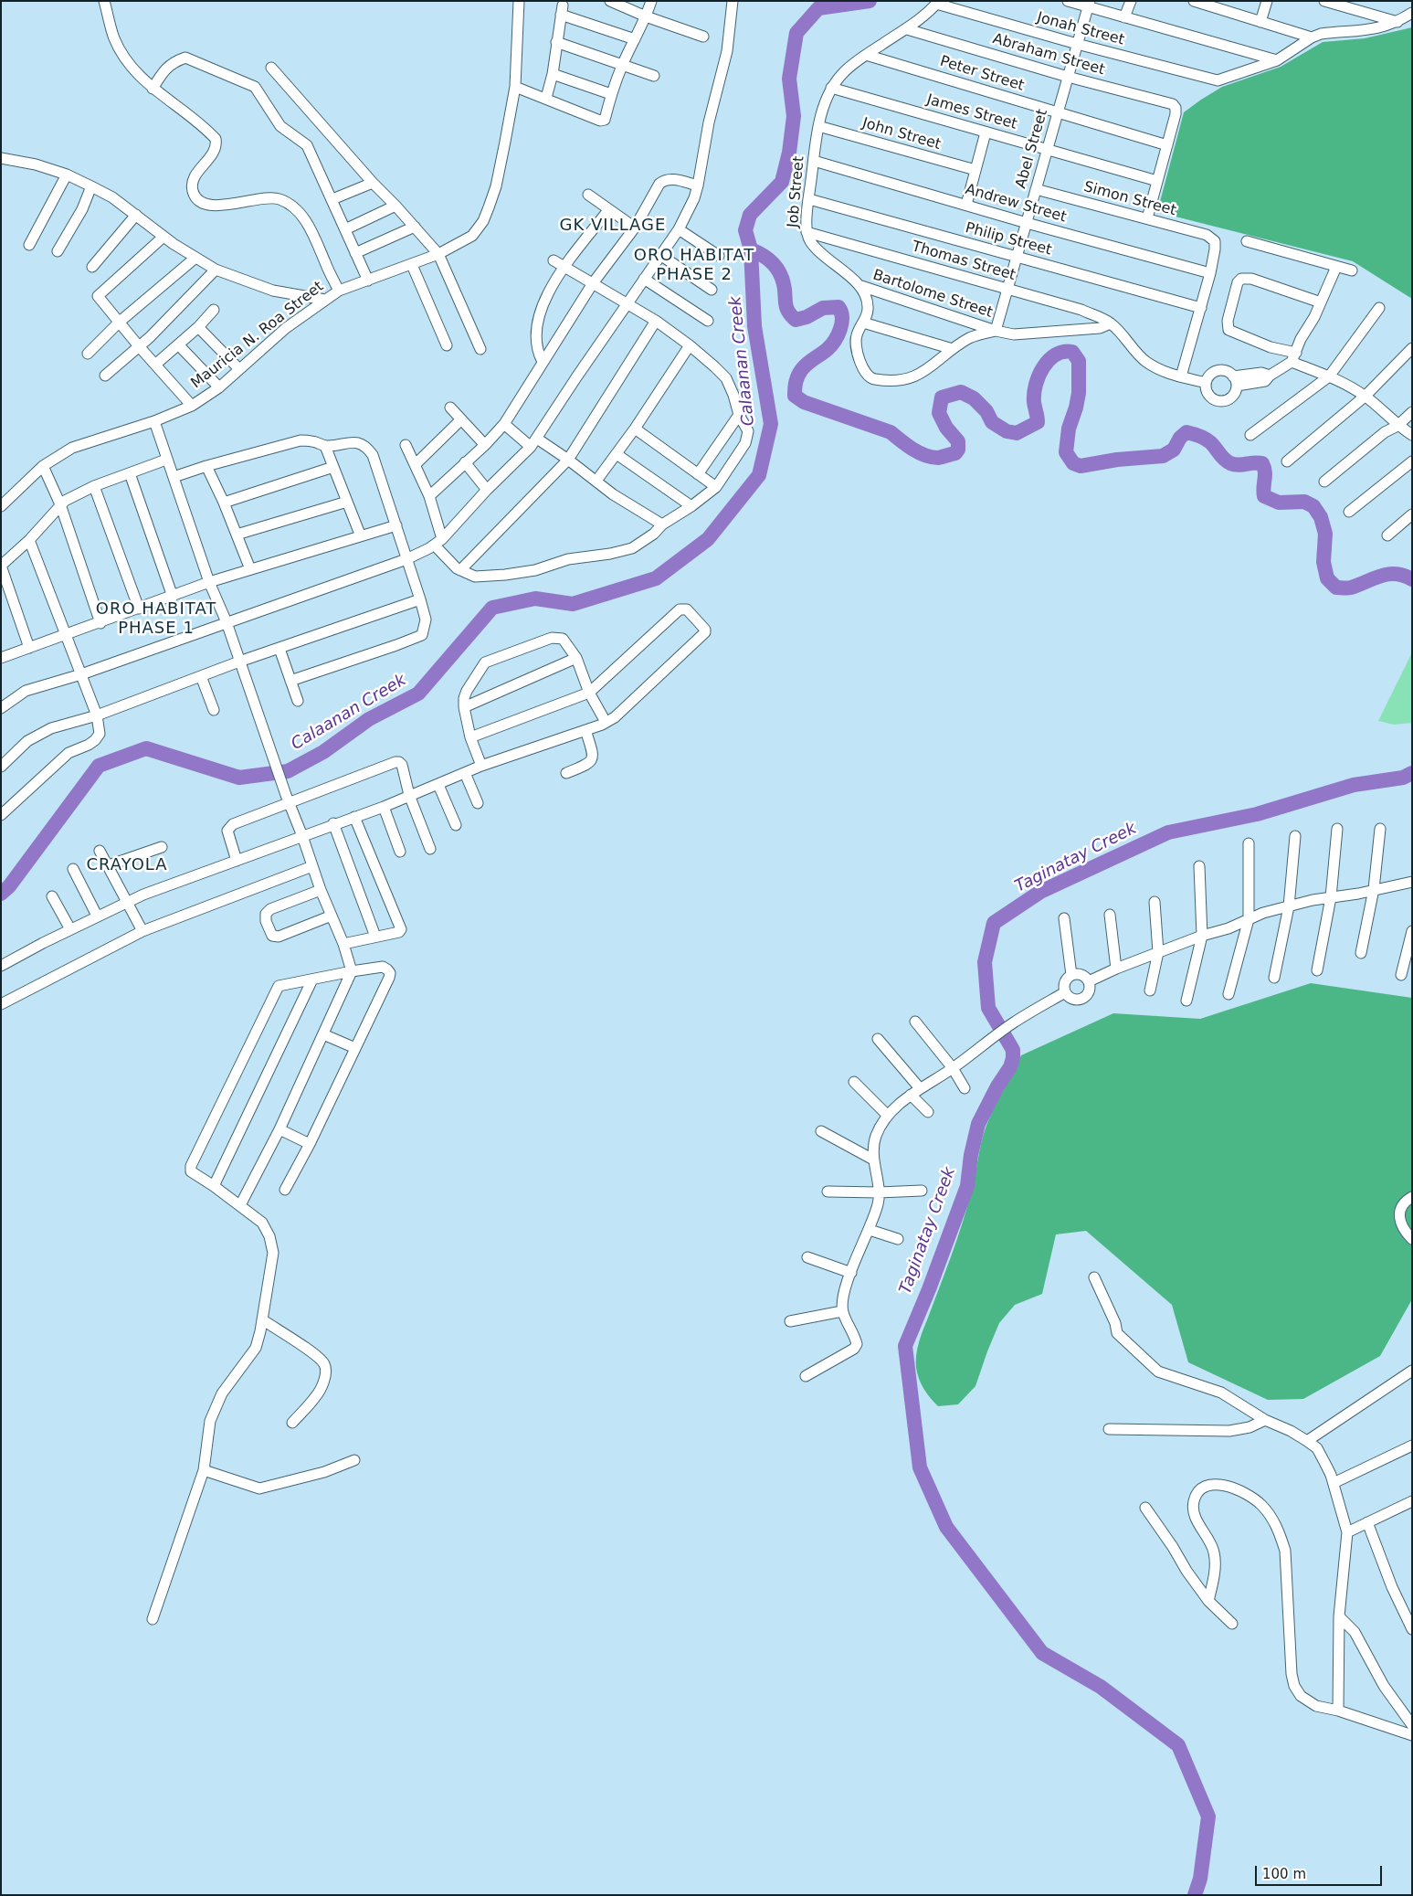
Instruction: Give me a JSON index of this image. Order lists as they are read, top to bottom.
{
  "streets": {
    "street": [
      "Jonah Street",
      "Abraham Street",
      "Peter Street",
      "James Street",
      "John Street",
      "Abel Street",
      "Job Street",
      "Simon Street",
      "Andrew Street",
      "Philip Street",
      "Thomas Street",
      "Bartolome Street",
      "Mauricia N. Roa Street"
    ]
  },
  "crossings": [
    ["Jonah Street", "Abel Street"],
    ["Jonah Street", "Job Street"],
    ["Abraham Street", "Peter Street"],
    ["Abraham Street", "Abel Street"],
    ["Abraham Street", "Job Street"],
    ["Peter Street", "Abel Street"],
    ["Peter Street", "Job Street"],
    ["James Street", "Abel Street"],
    ["James Street", "Job Street"],
    ["John Street", "Job Street"],
    ["Abel Street", "Simon Street"],
    ["Abel Street", "Andrew Street"],
    ["Abel Street", "Philip Street"],
    ["Abel Street", "Thomas Street"],
    ["Abel Street", "Bartolome Street"],
    ["Job Street", "Andrew Street"],
    ["Job Street", "Philip Street"],
    ["Job Street", "Thomas Street"],
    ["Job Street", "Bartolome Street"],
    ["Simon Street", "Andrew Street"],
    ["Thomas Street", "Bartolome Street"]
  ],
  "districts": [
    "GK VILLAGE",
    "ORO HABITAT PHASE 2",
    "ORO HABITAT PHASE 1",
    "CRAYOLA"
  ],
  "water": ["Calaanan Creek", "Taginatay Creek"],
  "scale_bar": "100 m"
}
